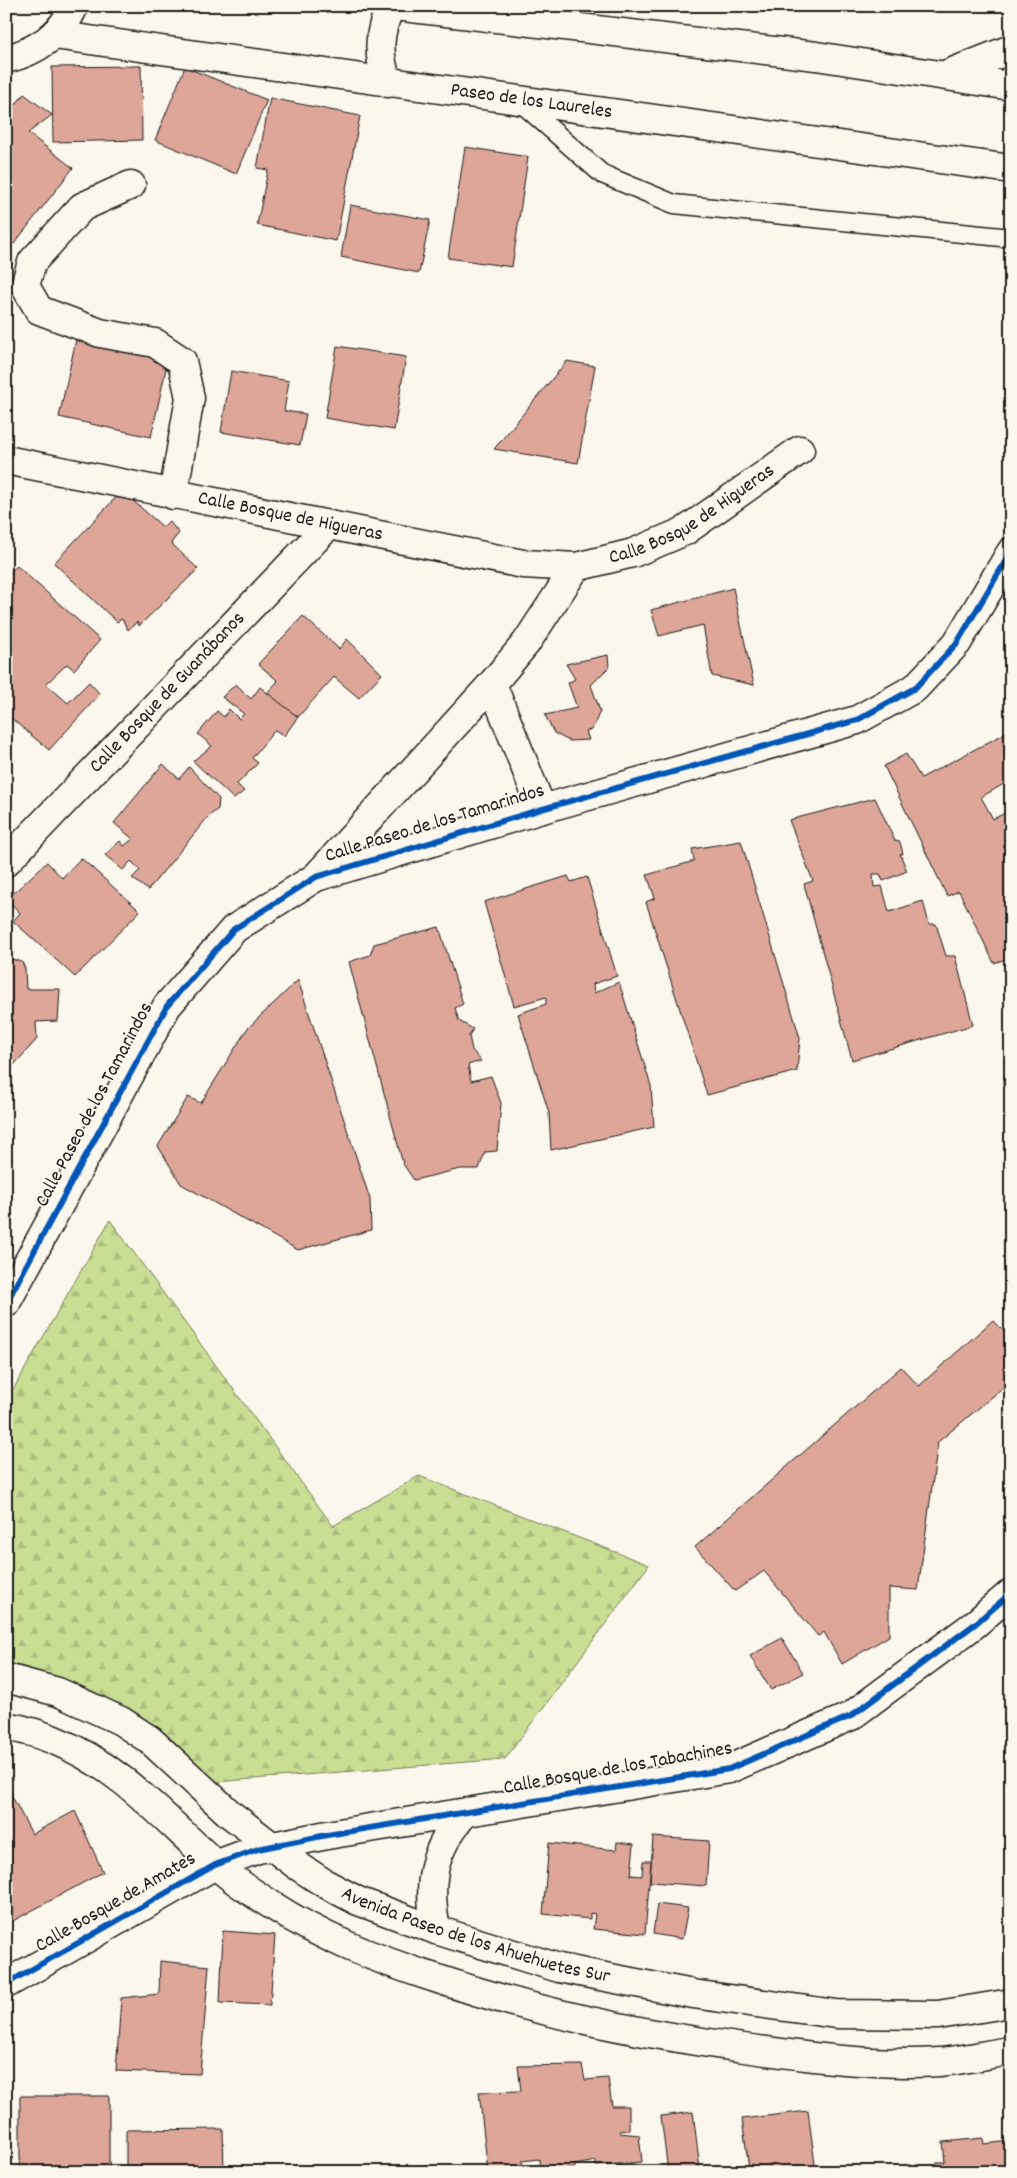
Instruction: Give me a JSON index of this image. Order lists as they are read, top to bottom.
{
  "streets": {
    "street": [
      "Paseo de los Laureles",
      "Calle Bosque de Higueras",
      "Calle Bosque de Guanábanos",
      "Calle Paseo de los Tamarindos",
      "Calle Bosque de los Tabachines",
      "Calle Bosque de Amates",
      "Avenida Paseo de los Ahuehuetes Sur"
    ]
  },
  "crossings": [
    ["Calle Bosque de Higueras", "Calle Bosque de Guanábanos"],
    ["Calle Bosque de los Tabachines", "Calle Bosque de Amates"],
    ["Calle Bosque de los Tabachines", "Avenida Paseo de los Ahuehuetes Sur"]
  ]
}
